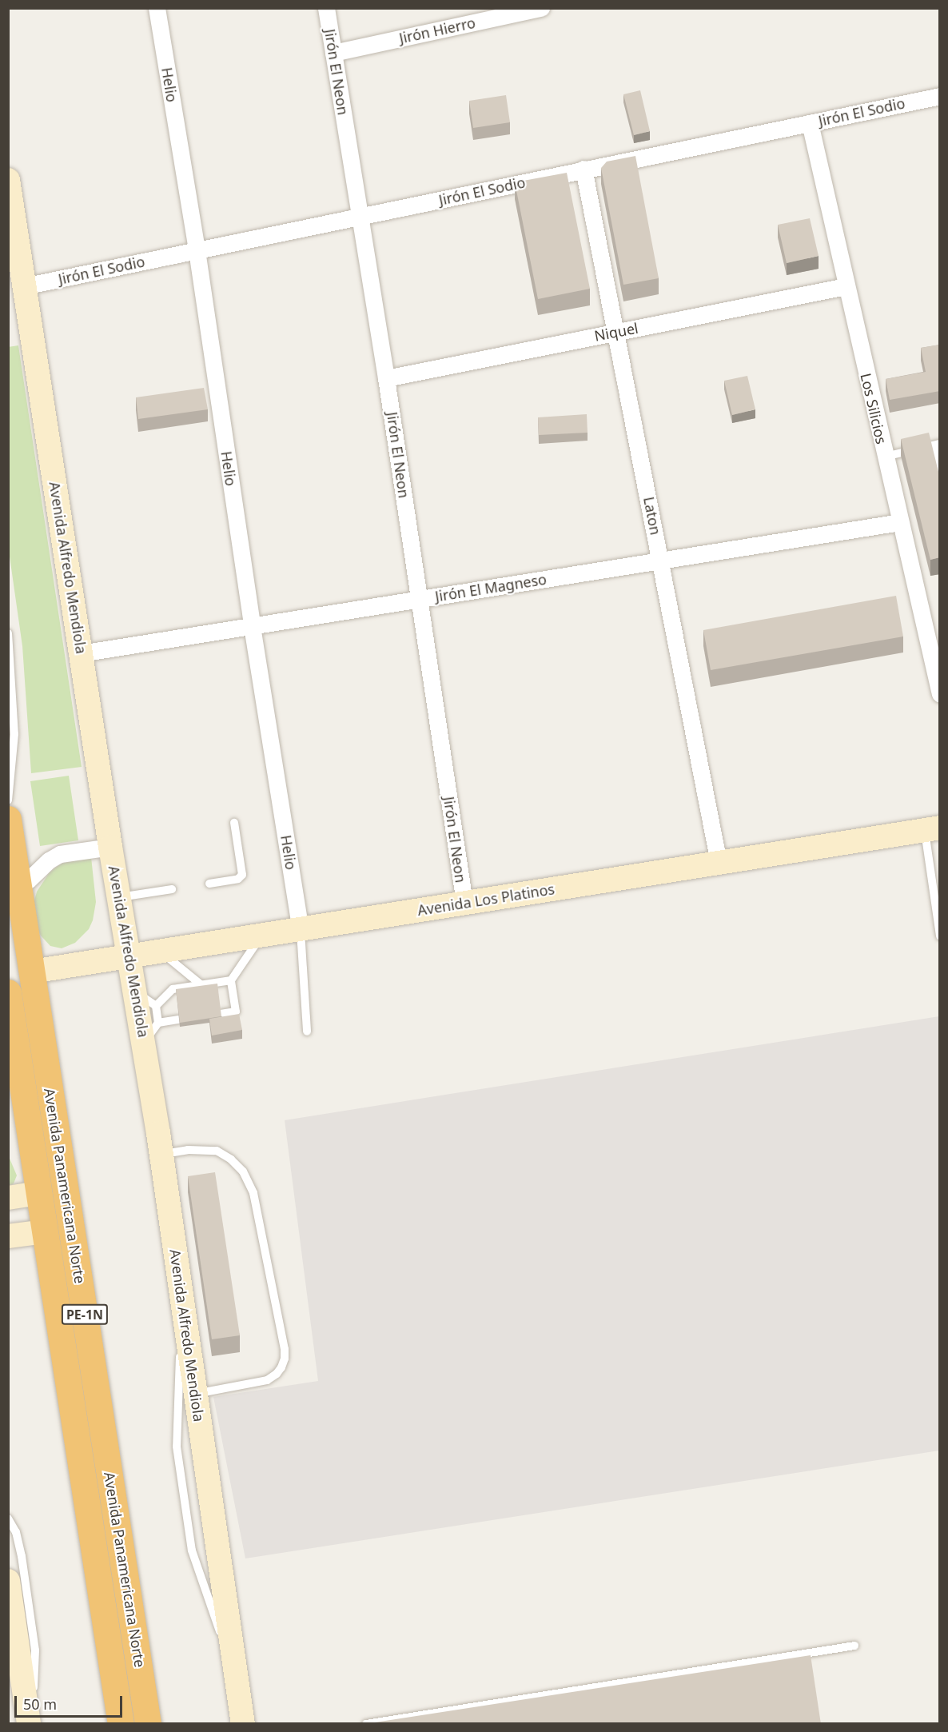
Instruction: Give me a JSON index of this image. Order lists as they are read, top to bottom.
{
  "streets": {
    "highway": ["Avenida Panamericana Norte", "PE-1N"],
    "main road": ["Avenida Alfredo Mendiola", "Avenida Los Platinos"],
    "street": [
      "Jirón Hierro",
      "Jirón El Neon",
      "Helio",
      "Jirón El Sodio",
      "Niquel",
      "Los Silicios",
      "Laton",
      "Jirón El Magneso"
    ]
  },
  "crossings": [
    ["Jirón Hierro", "Jirón El Neon"],
    ["Jirón El Neon", "Jirón El Sodio"],
    ["Jirón El Neon", "Niquel"],
    ["Jirón El Neon", "Jirón El Magneso"],
    ["Jirón El Neon", "Avenida Los Platinos"],
    ["Helio", "Jirón El Sodio"],
    ["Helio", "Jirón El Magneso"],
    ["Helio", "Avenida Los Platinos"],
    ["Jirón El Sodio", "Los Silicios"],
    ["Jirón El Sodio", "Laton"],
    ["Jirón El Sodio", "Avenida Alfredo Mendiola"],
    ["Niquel", "Los Silicios"],
    ["Niquel", "Laton"],
    ["Los Silicios", "Jirón El Magneso"],
    ["Laton", "Jirón El Magneso"],
    ["Laton", "Avenida Los Platinos"],
    ["Avenida Alfredo Mendiola", "Jirón El Magneso"],
    ["Avenida Alfredo Mendiola", "Avenida Los Platinos"],
    ["Avenida Los Platinos", "Avenida Panamericana Norte"]
  ],
  "scale_bar": "50 m"
}
